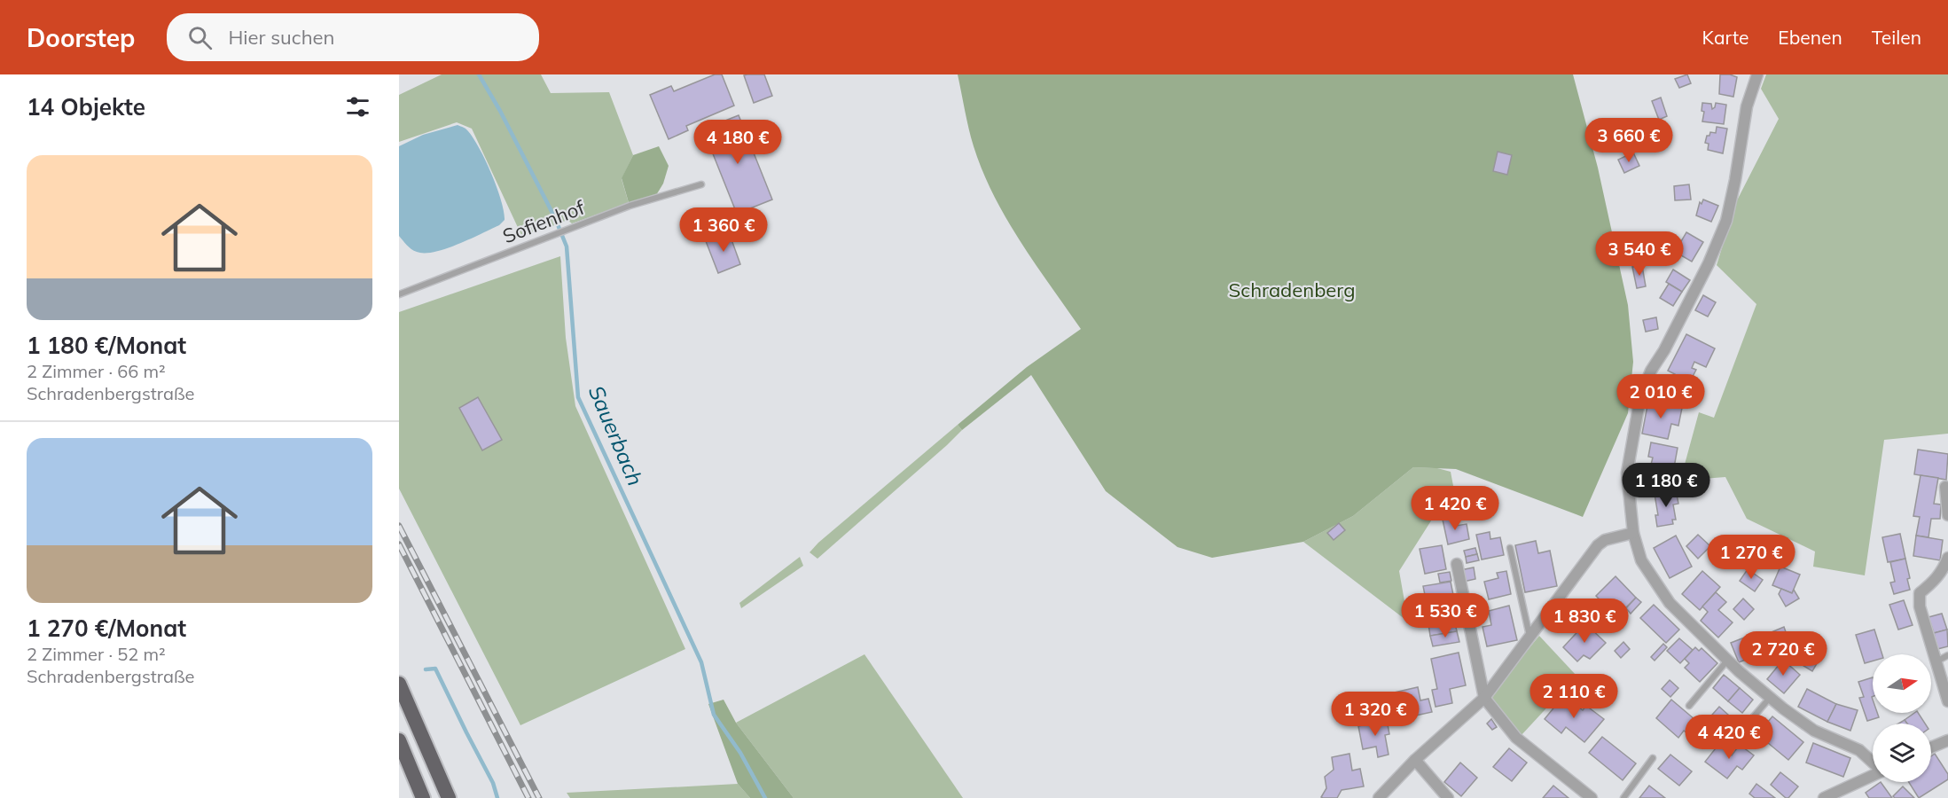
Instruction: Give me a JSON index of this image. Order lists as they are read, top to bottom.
{
  "streets": {
    "lane": ["Sofienhof"]
  },
  "water": ["Sauerbach"],
  "parks": ["Schradenberg"],
  "north": "right",
  "page": {
    "header": "Doorstep",
    "search": "Hier suchen",
    "nav": ["Karte", "Ebenen", "Teilen"],
    "heading": "14 Objekte",
    "price": [
      "3 660 €",
      "4 180 €",
      "1 360 €",
      "3 540 €",
      "2 010 €",
      "1 180 €",
      "1 420 €",
      "1 270 €",
      "1 530 €",
      "1 830 €",
      "2 720 €",
      "2 110 €",
      "1 320 €",
      "4 420 €"
    ],
    "list": [
      {
        "name": "1 180 €/Monat",
        "note": "2 Zimmer · 66 m² · Schradenbergstraße"
      },
      {
        "name": "1 270 €/Monat",
        "note": "2 Zimmer · 52 m² · Schradenbergstraße"
      }
    ]
  }
}
